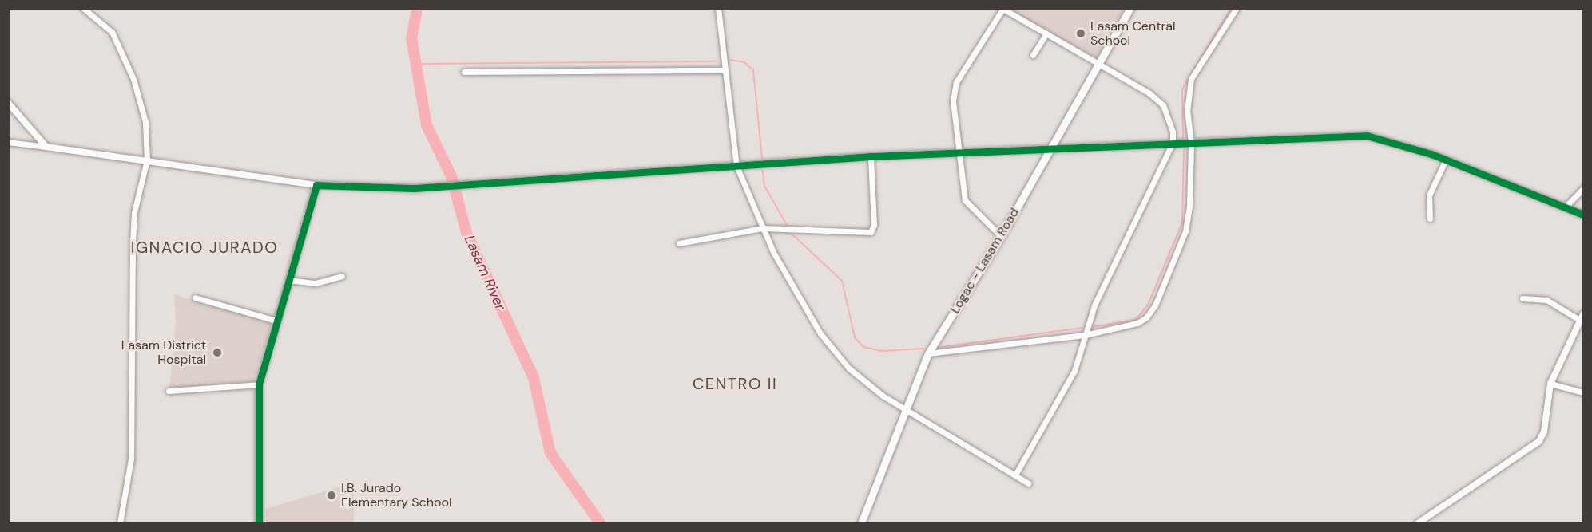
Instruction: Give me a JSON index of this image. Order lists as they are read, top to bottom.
{
  "streets": {
    "main road": ["Logac - Lasam Road"]
  },
  "districts": ["IGNACIO JURADO", "CENTRO II"],
  "water": ["Lasam River"],
  "places": ["Lasam Central School", "Lasam District Hospital", "I.B. Jurado Elementary School"]
}
